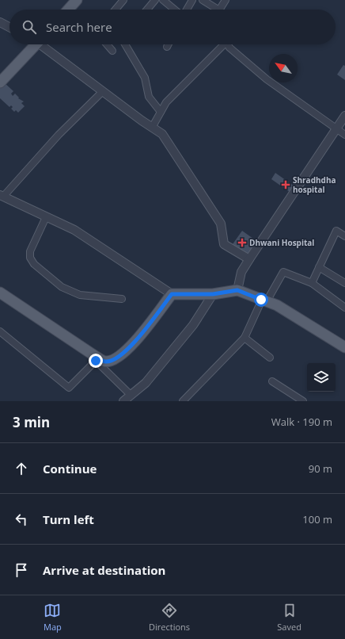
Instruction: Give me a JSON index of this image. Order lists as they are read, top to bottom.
{
  "places": {
    "health": ["Shradhdha hospital", "Dhwani Hospital"]
  },
  "north": "top left",
  "page": {
    "search": "Search here",
    "heading": ["3 min", "Walk · 190 m"],
    "list": [
      ["Continue", "90 m"],
      ["Turn left", "100 m"],
      "Arrive at destination"
    ],
    "nav": ["Map", "Directions", "Saved"]
  }
}
